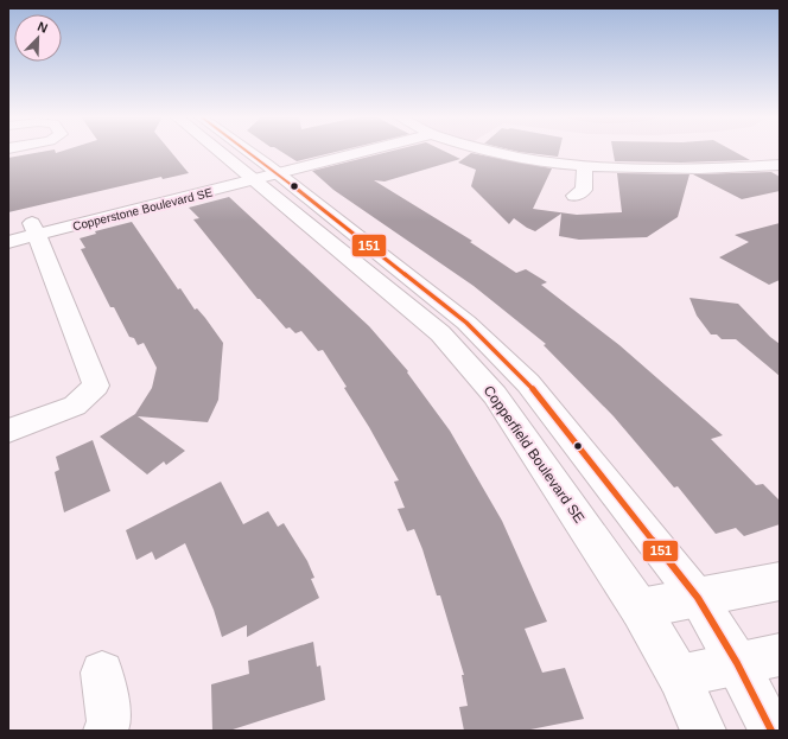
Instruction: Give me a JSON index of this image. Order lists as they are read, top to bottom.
{
  "streets": {
    "street": ["Copperstone Boulevard SE", "Copperfield Boulevard SE"]
  },
  "crossings": [
    ["Copperstone Boulevard SE", "Copperfield Boulevard SE"]
  ],
  "lines": ["transit line 151"],
  "north": "top right"
}
